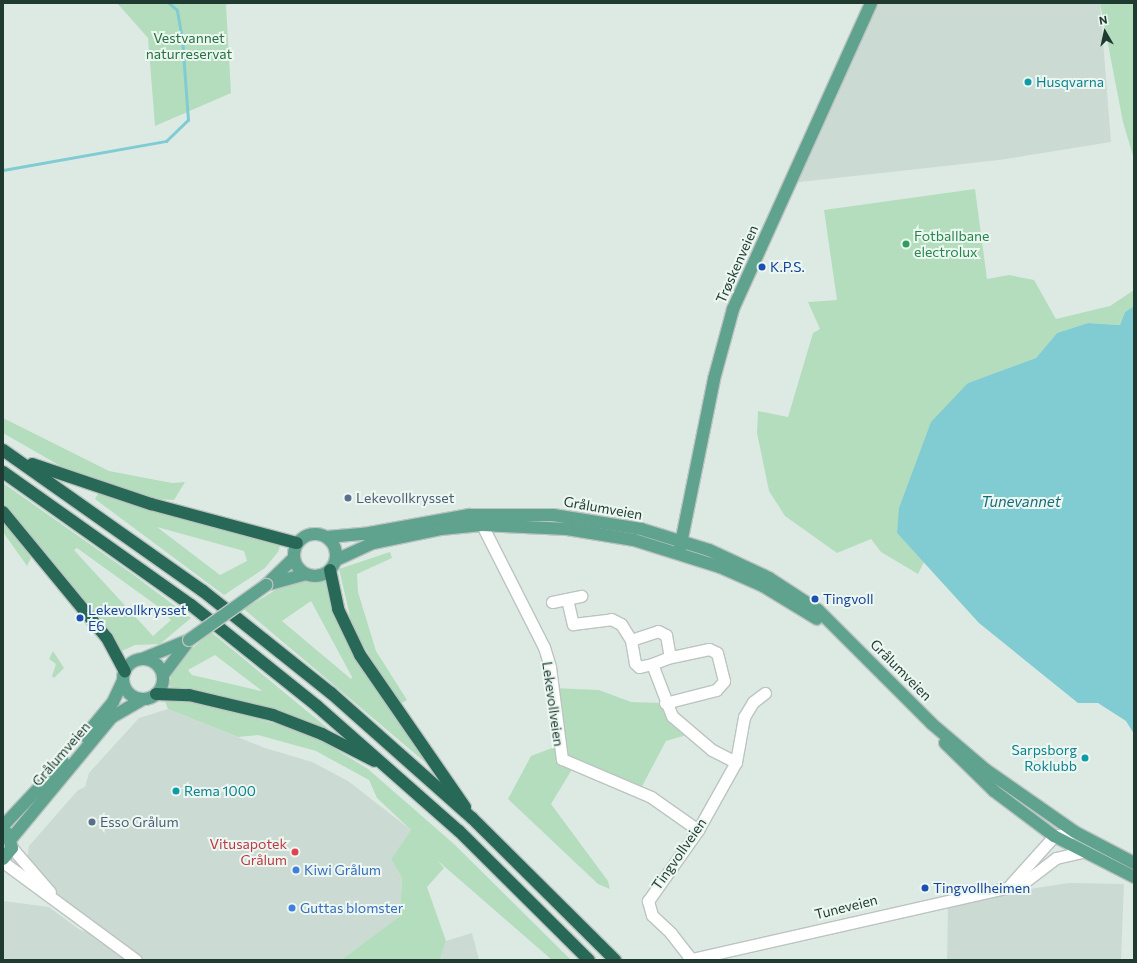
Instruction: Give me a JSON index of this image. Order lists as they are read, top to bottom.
{
  "streets": {
    "main road": ["Trøskenveien", "Grålumveien"],
    "street": ["Lekevollveien", "Tingvollveien", "Tuneveien"]
  },
  "crossings": [
    ["Trøskenveien", "Grålumveien"],
    ["Grålumveien", "Lekevollveien"],
    ["Lekevollveien", "Tingvollveien"],
    ["Tingvollveien", "Tuneveien"]
  ],
  "water": ["Tunevannet"],
  "parks": ["Vestvannet naturreservat"],
  "places": [
    "Husqvarna",
    "Fotballbane electrolux",
    "K.P.S.",
    "Lekevollkrysset",
    "Tingvoll",
    "Lekevollkrysset E6",
    "Sarpsborg Roklubb",
    "Rema 1000",
    "Esso Grålum",
    "Vitusapotek Grålum",
    "Kiwi Grålum",
    "Tingvollheimen",
    "Guttas blomster"
  ],
  "north": "top"
}
